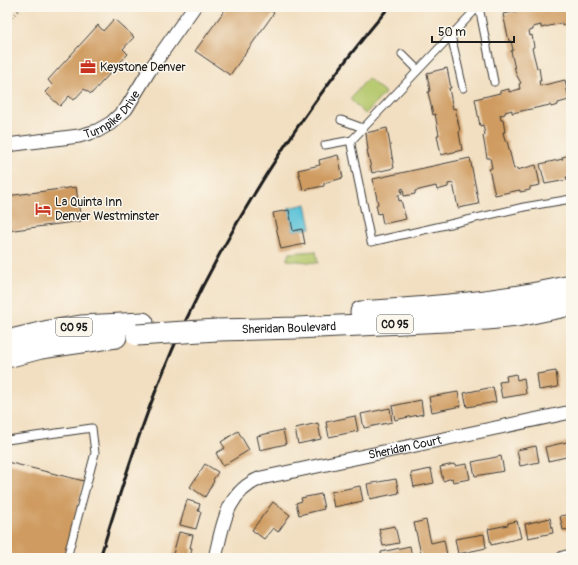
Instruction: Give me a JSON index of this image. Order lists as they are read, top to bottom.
{
  "streets": {
    "main road": ["CO 95", "Sheridan Boulevard"],
    "street": ["Turnpike Drive", "Sheridan Court"]
  },
  "places": {
    "office": ["Keystone Denver"],
    "hotel": ["La Quinta Inn Denver Westminster"]
  },
  "scale_bar": "50 m"
}
